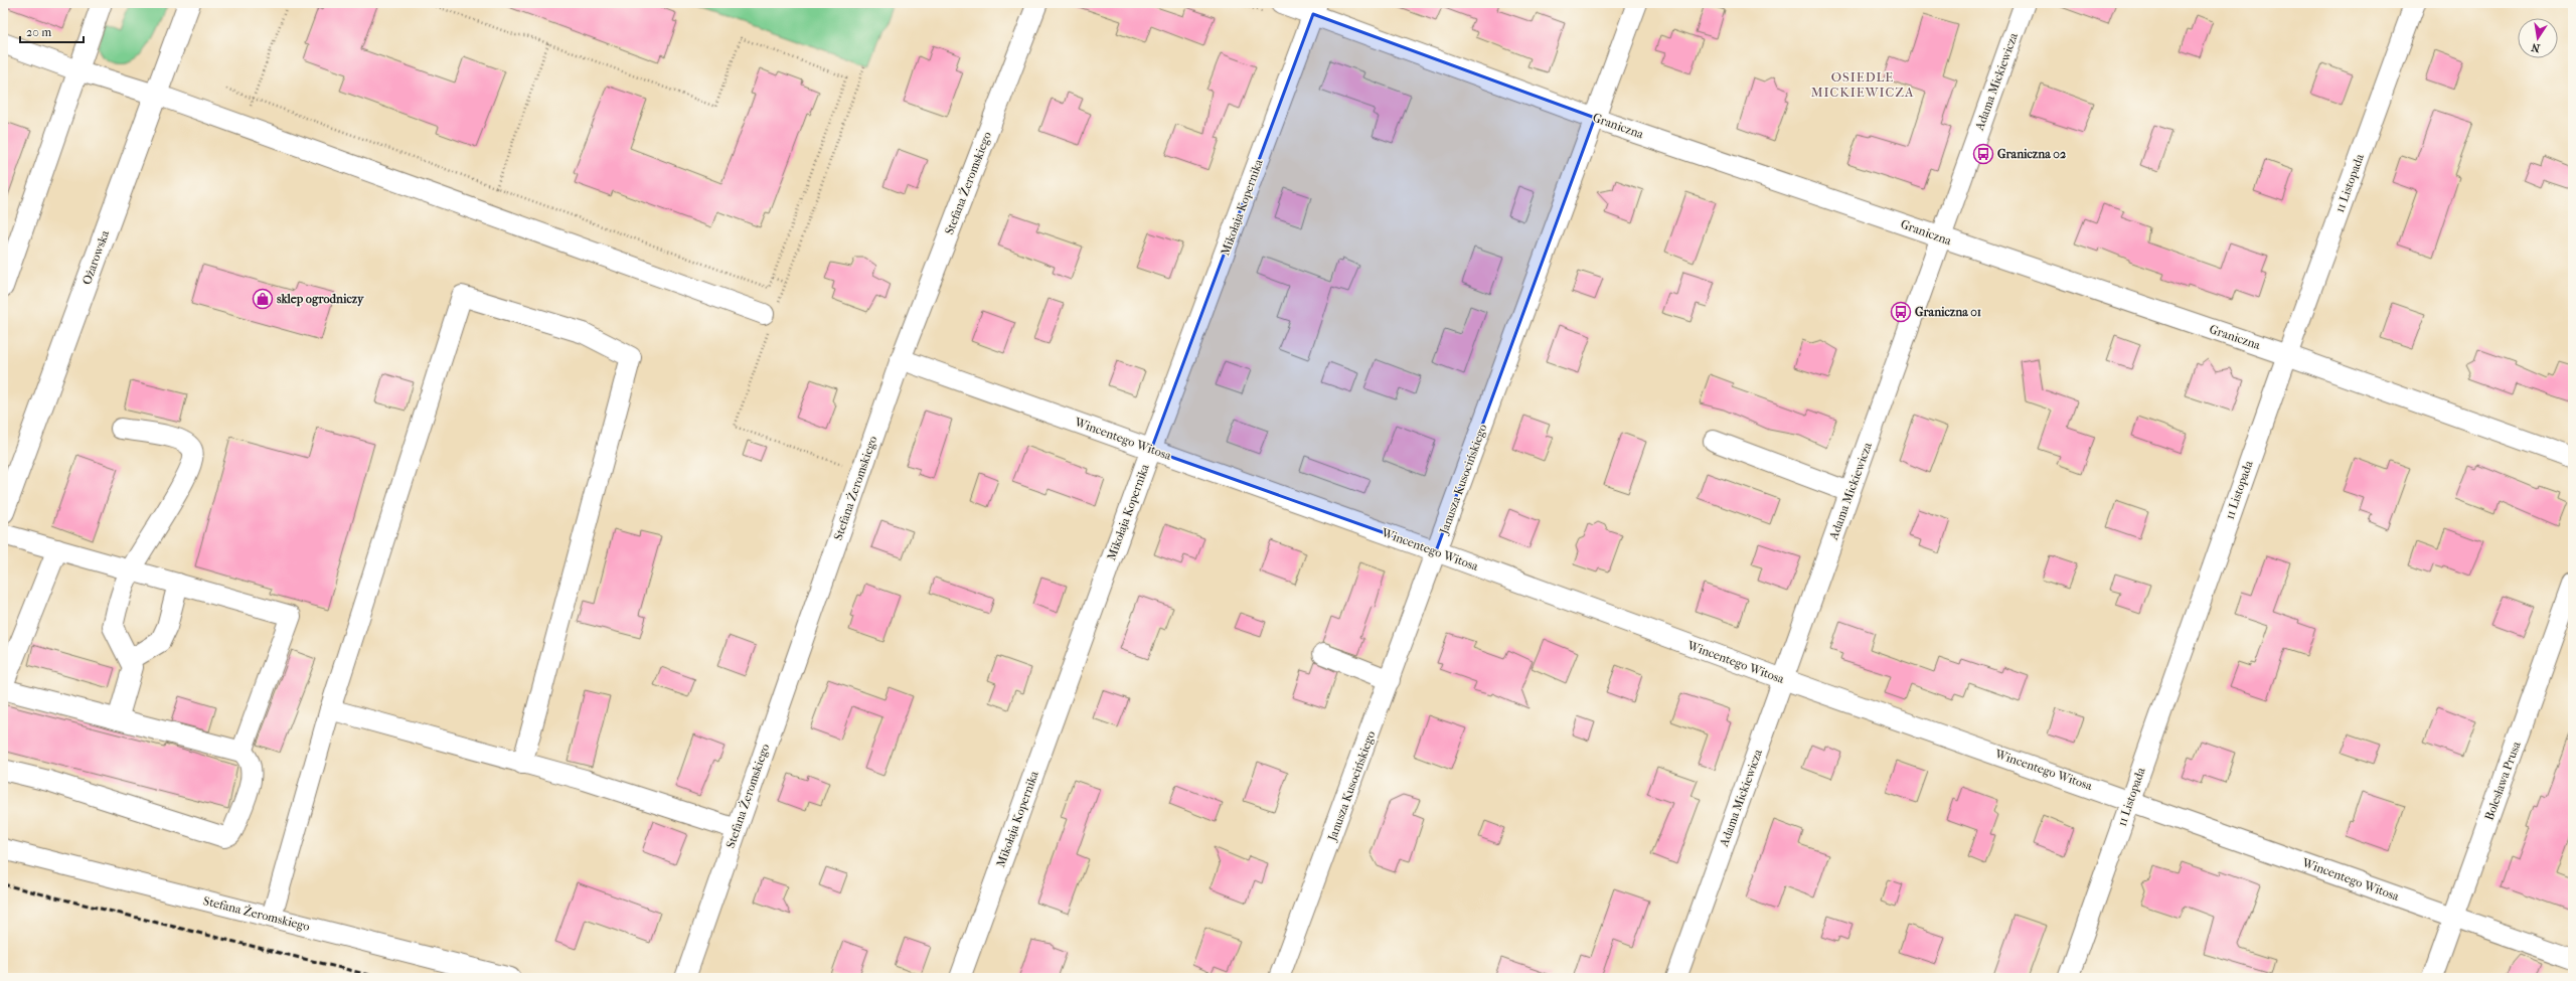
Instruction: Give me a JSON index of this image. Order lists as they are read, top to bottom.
{
  "streets": {
    "main road": ["Ożarowska"],
    "street": [
      "Adama Mickiewicza",
      "Graniczna",
      "Stefana Żeromskiego",
      "11 Listopada",
      "Mikołaja Kopernika",
      "Wincentego Witosa",
      "Janusza Kusocińskiego",
      "Bolesława Prusa"
    ]
  },
  "crossings": [
    ["Adama Mickiewicza", "Graniczna"],
    ["Adama Mickiewicza", "Wincentego Witosa"],
    ["Graniczna", "11 Listopada"],
    ["Graniczna", "Mikołaja Kopernika"],
    ["Graniczna", "Janusza Kusocińskiego"],
    ["Stefana Żeromskiego", "Wincentego Witosa"],
    ["11 Listopada", "Wincentego Witosa"],
    ["Mikołaja Kopernika", "Wincentego Witosa"],
    ["Wincentego Witosa", "Janusza Kusocińskiego"],
    ["Wincentego Witosa", "Bolesława Prusa"]
  ],
  "districts": ["OSIEDLE MICKIEWICZA"],
  "places": {
    "bus stop": ["Graniczna 02", "Graniczna 01"],
    "shop": ["sklep ogrodniczy"]
  },
  "scale_bar": "20 m",
  "north": "bottom"
}
